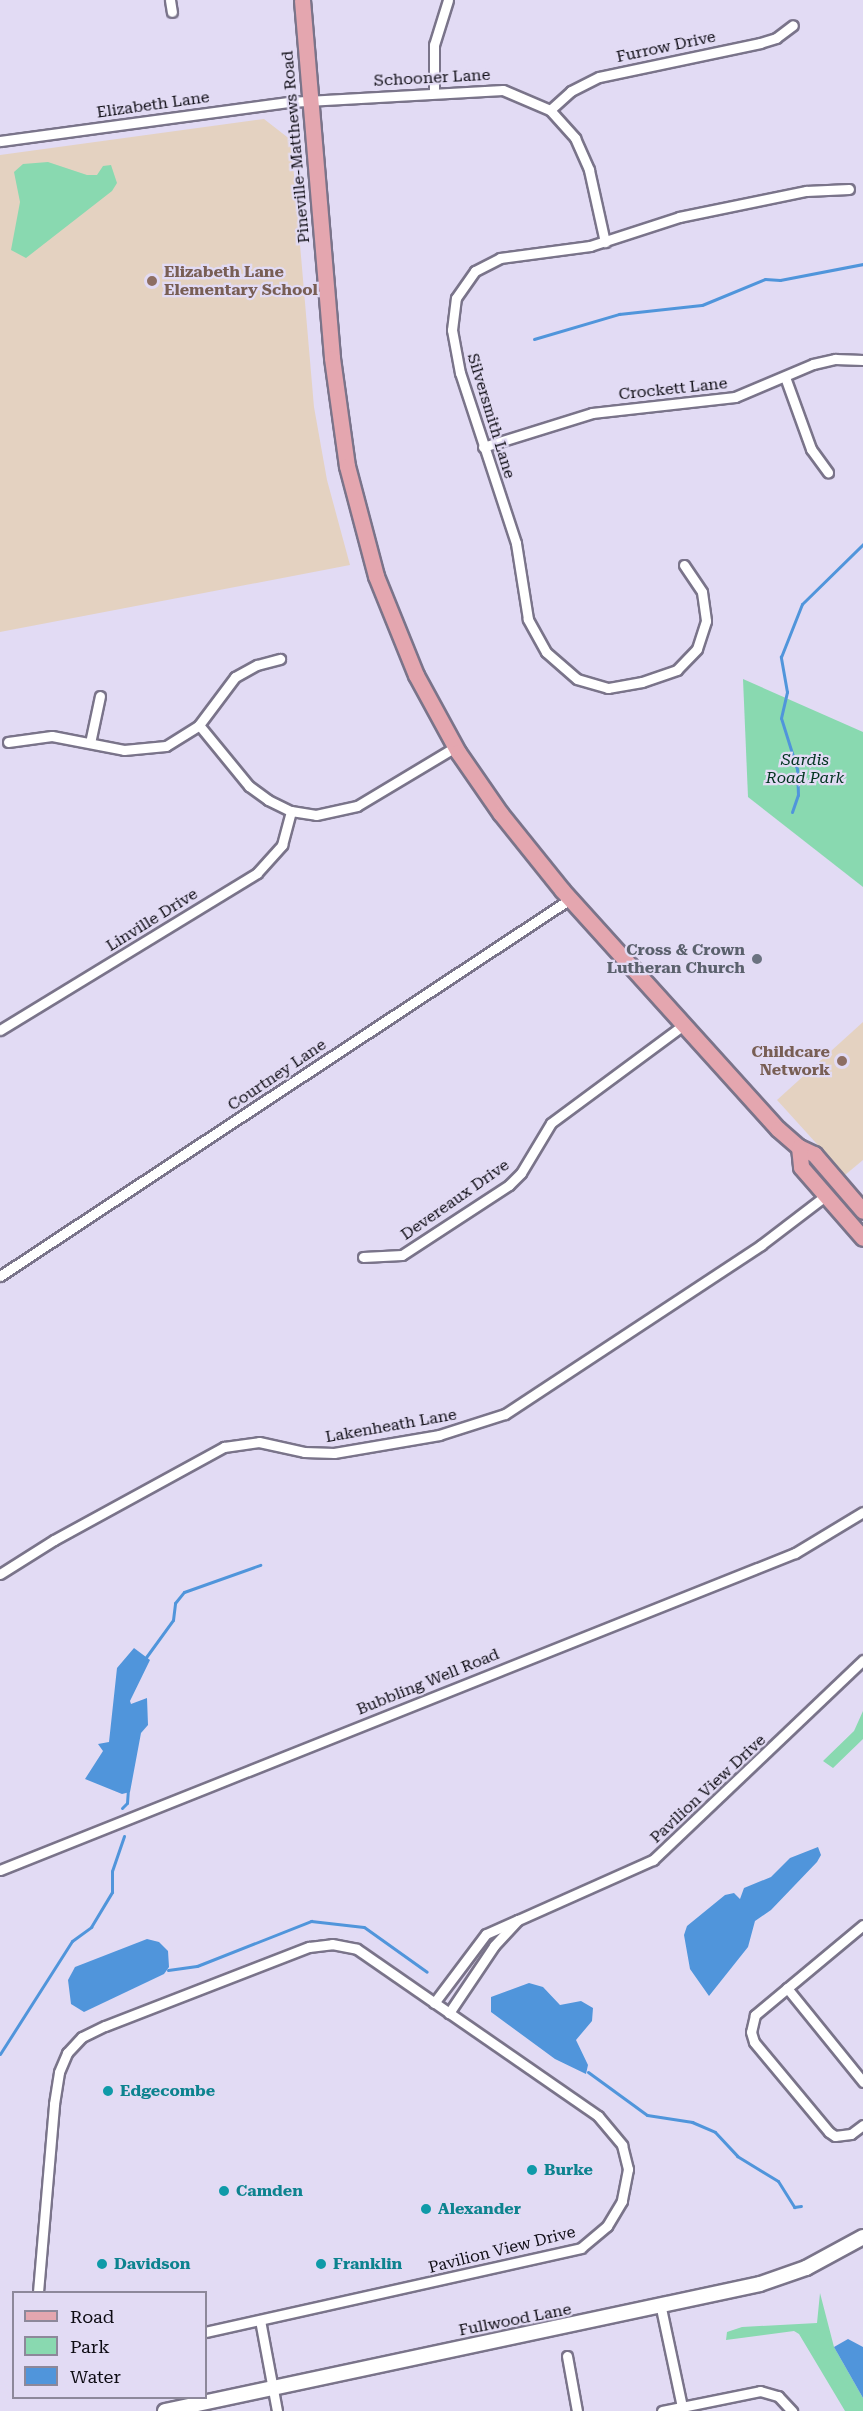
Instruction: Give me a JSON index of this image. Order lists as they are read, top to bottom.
{
  "streets": {
    "main road": ["Pineville-Matthews Road"],
    "street": [
      "Furrow Drive",
      "Schooner Lane",
      "Elizabeth Lane",
      "Crockett Lane",
      "Silversmith Lane",
      "Linville Drive",
      "Courtney Lane",
      "Devereaux Drive",
      "Lakenheath Lane",
      "Bubbling Well Road",
      "Pavilion View Drive",
      "Fullwood Lane"
    ]
  },
  "crossings": [
    ["Furrow Drive", "Schooner Lane"],
    ["Schooner Lane", "Elizabeth Lane"],
    ["Schooner Lane", "Pineville-Matthews Road"],
    ["Schooner Lane", "Silversmith Lane"],
    ["Elizabeth Lane", "Pineville-Matthews Road"],
    ["Pineville-Matthews Road", "Courtney Lane"],
    ["Pineville-Matthews Road", "Devereaux Drive"],
    ["Pineville-Matthews Road", "Lakenheath Lane"],
    ["Crockett Lane", "Silversmith Lane"]
  ],
  "parks": ["Sardis Road Park"],
  "places": [
    "Elizabeth Lane Elementary School",
    "Cross & Crown Lutheran Church",
    "Childcare Network",
    "Edgecombe",
    "Burke",
    "Camden",
    "Alexander",
    "Davidson",
    "Franklin"
  ],
  "legend": ["Road", "Park", "Water"]
}
